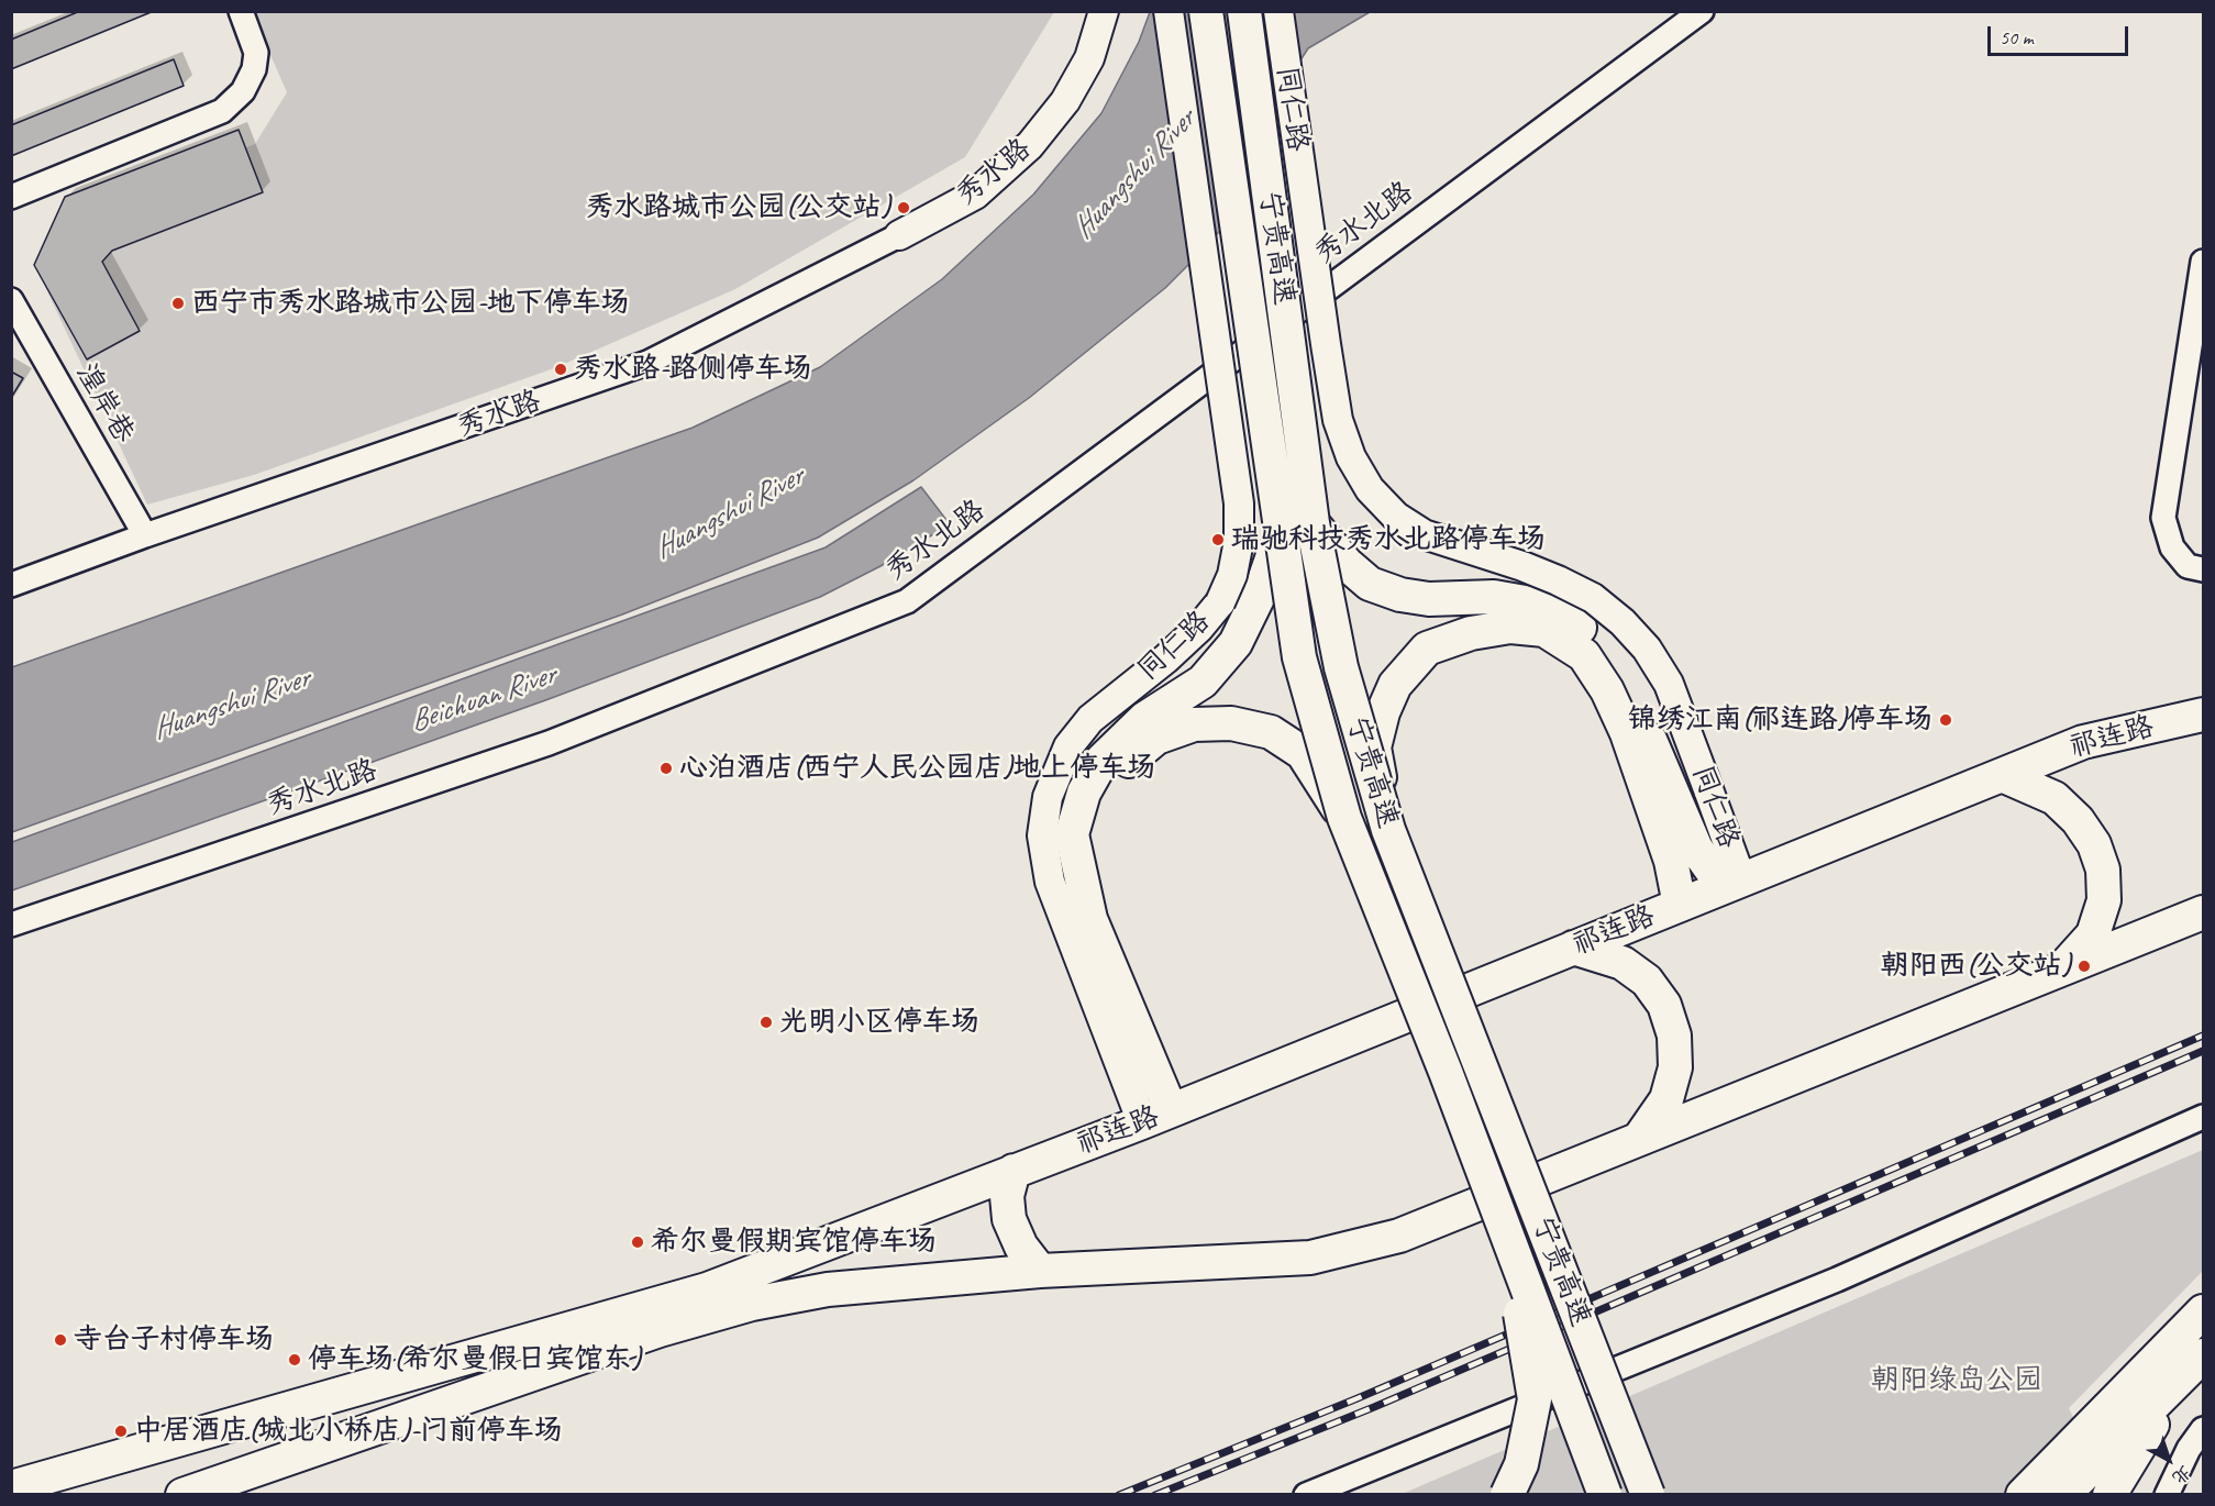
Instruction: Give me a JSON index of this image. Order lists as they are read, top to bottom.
{
  "streets": {
    "highway": ["宁贵高速", "祁连路"],
    "main road": ["同仁路", "秀水路"],
    "street": ["秀水北路", "湟岸巷"]
  },
  "crossings": [
    ["同仁路", "祁连路"],
    ["秀水路", "湟岸巷"]
  ],
  "water": ["Huangshui River", "Beichuan River"],
  "parks": ["朝阳绿岛公园"],
  "places": [
    "秀水路城市公园(公交站)",
    "西宁市秀水路城市公园-地下停车场",
    "秀水路-路侧停车场",
    "瑞驰科技秀水北路停车场",
    "锦绣江南(祁连路)停车场",
    "心泊酒店(西宁人民公园店)地上停车场",
    "朝阳西(公交站)",
    "光明小区停车场",
    "希尔曼假期宾馆停车场",
    "寺台子村停车场",
    "停车场(希尔曼假日宾馆东)",
    "中居酒店(城北小桥店)-门前停车场"
  ],
  "scale_bar": "50 m",
  "north": "bottom right"
}
